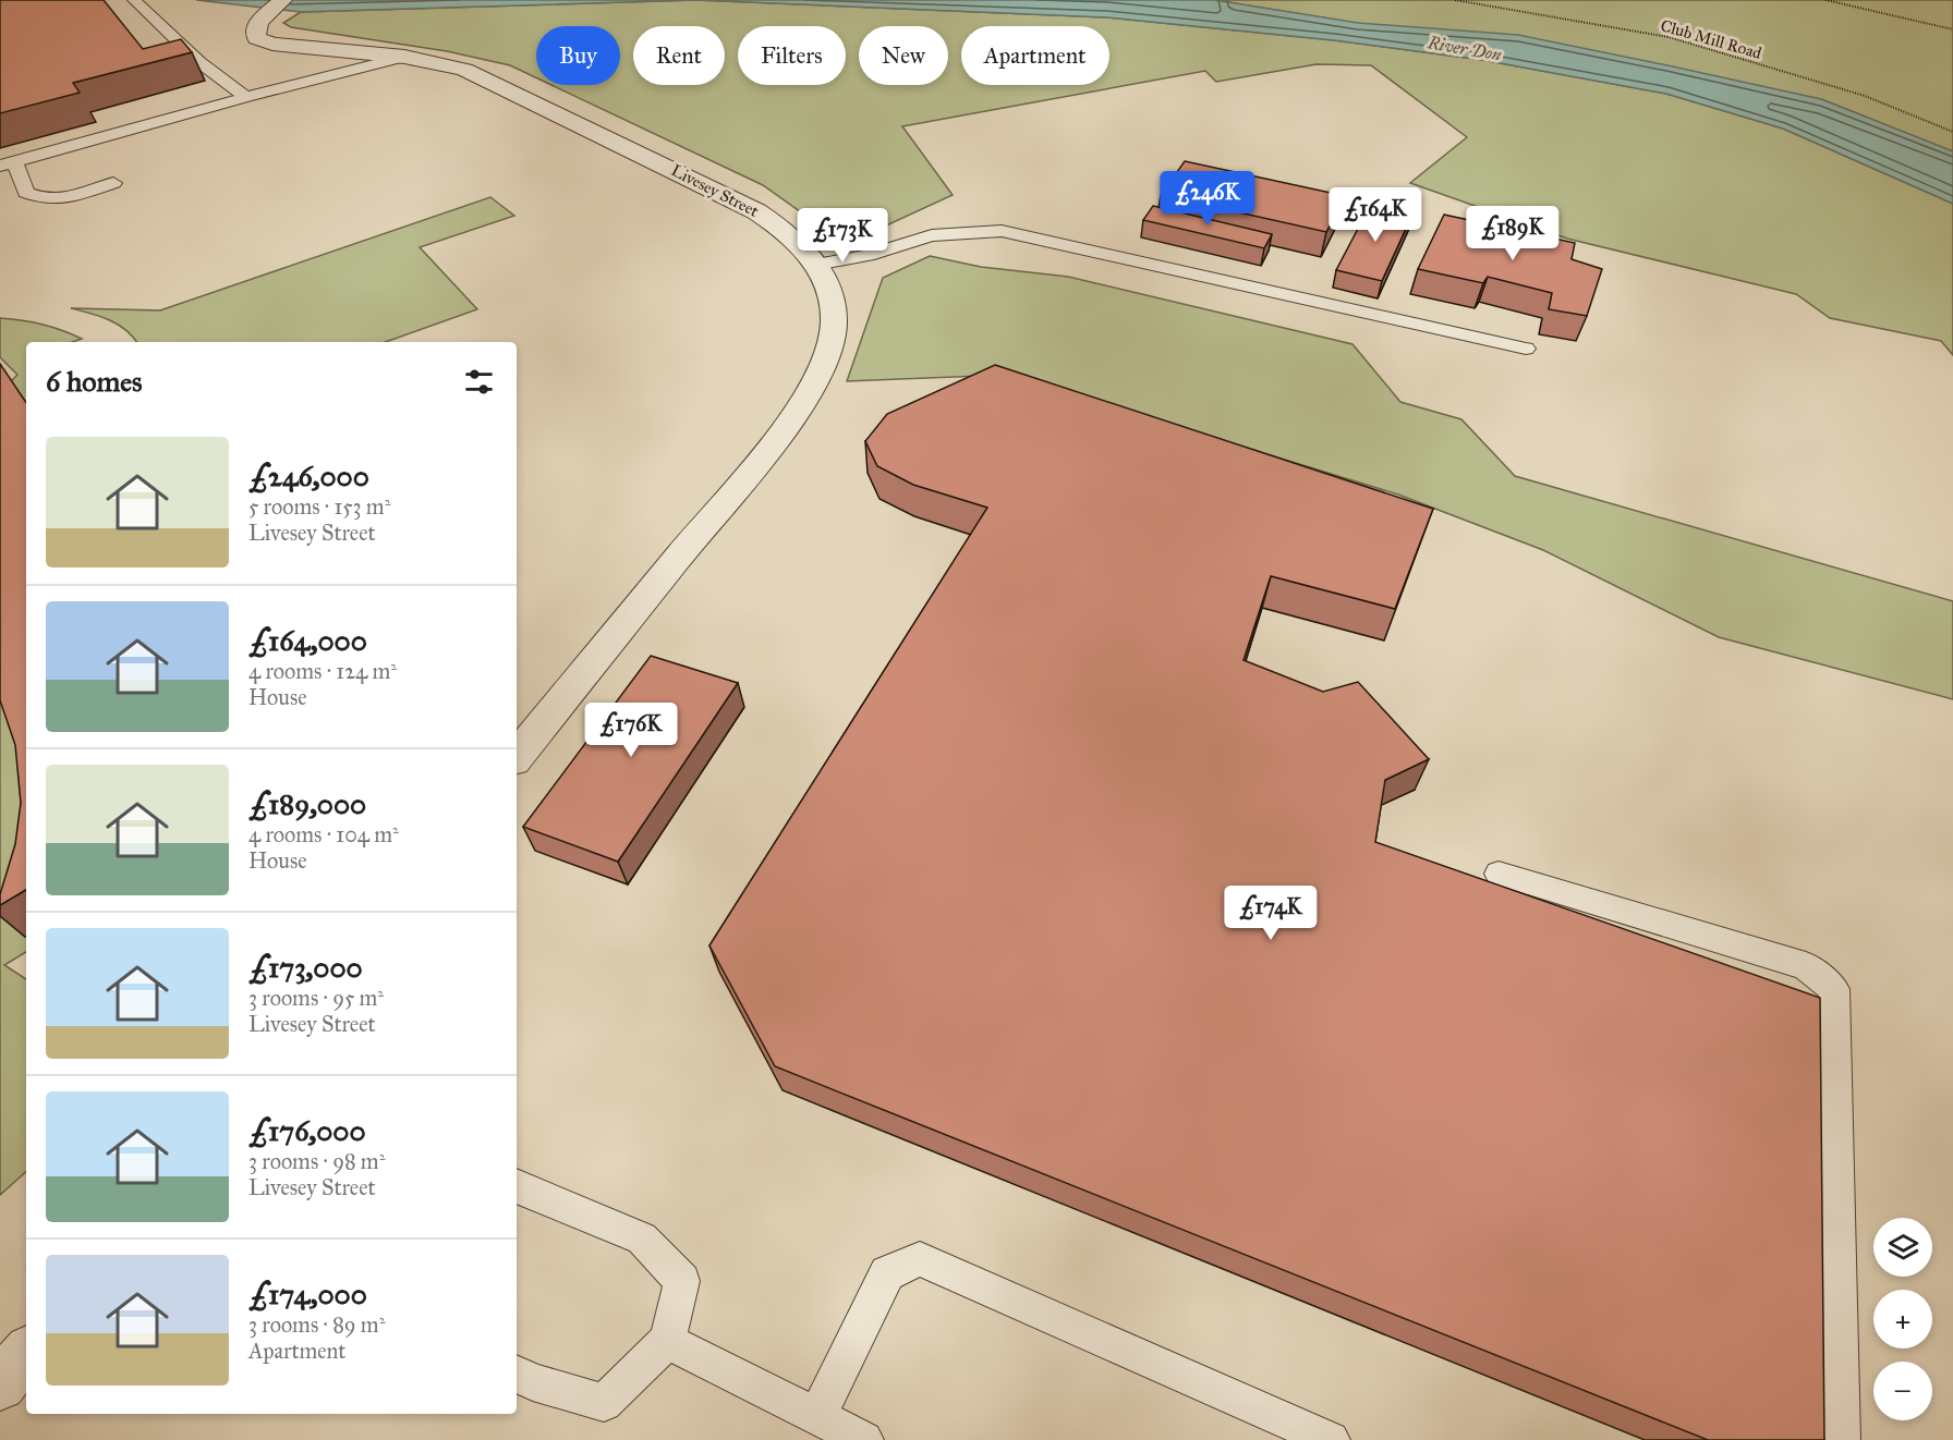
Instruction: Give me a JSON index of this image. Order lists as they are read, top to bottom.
{
  "streets": {
    "street": ["Livesey Street"],
    "path": ["Club Mill Road"]
  },
  "water": ["River Don"],
  "page": {
    "chip": [
      "Buy",
      "Rent",
      "Filters",
      "New",
      "Apartment"
    ],
    "price": [
      "£246K",
      "£164K",
      "£189K",
      "£173K",
      "£176K",
      "£174K"
    ],
    "heading": "6 homes",
    "list": [
      {
        "name": "£246,000",
        "note": "5 rooms · 153 m² · Livesey Street"
      },
      {
        "name": "£164,000",
        "note": "4 rooms · 124 m² · House"
      },
      {
        "name": "£189,000",
        "note": "4 rooms · 104 m² · House"
      },
      {
        "name": "£173,000",
        "note": "3 rooms · 95 m² · Livesey Street"
      },
      {
        "name": "£176,000",
        "note": "3 rooms · 98 m² · Livesey Street"
      },
      {
        "name": "£174,000",
        "note": "3 rooms · 89 m² · Apartment"
      }
    ],
    "map_buttons": ["+", "−"]
  }
}
